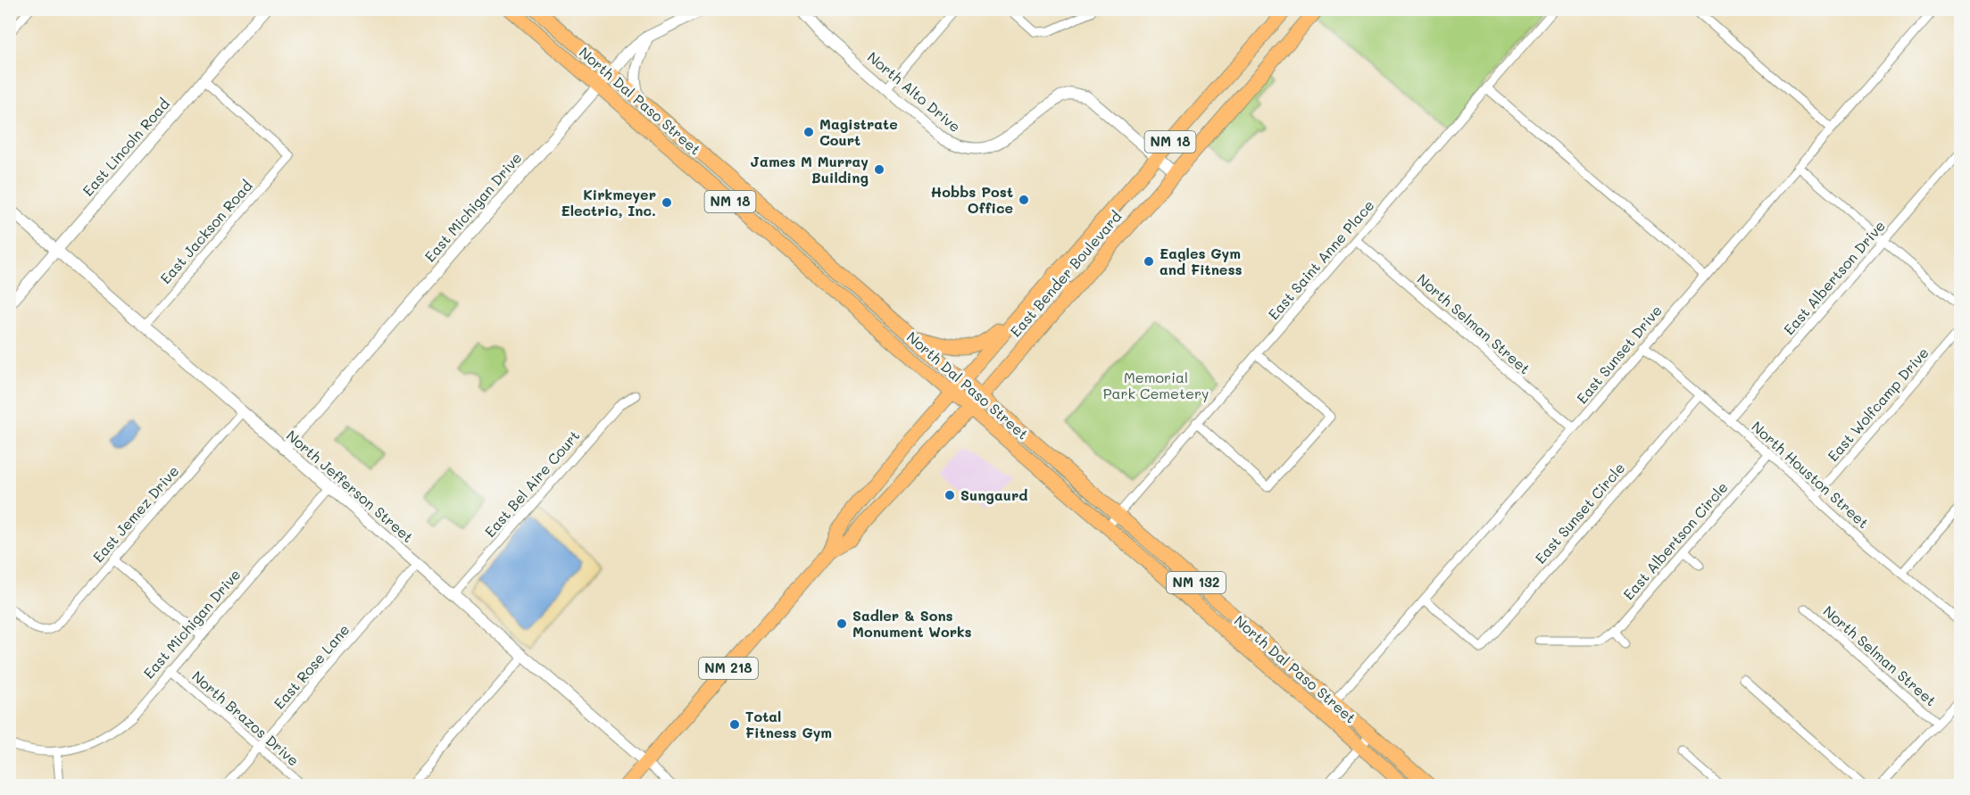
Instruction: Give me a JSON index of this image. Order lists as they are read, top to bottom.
{
  "streets": {
    "main road": [
      "North Dal Paso Street",
      "NM 18",
      "East Bender Boulevard",
      "NM 132",
      "NM 218"
    ],
    "street": [
      "North Alto Drive",
      "East Lincoln Road",
      "East Michigan Drive",
      "East Jackson Road",
      "East Saint Anne Place",
      "East Albertson Drive",
      "North Selman Street",
      "East Sunset Drive",
      "East Wolfcamp Drive",
      "North Houston Street",
      "East Bel Aire Court",
      "North Jefferson Street",
      "East Sunset Circle",
      "East Jemez Drive",
      "East Albertson Circle",
      "East Rose Lane",
      "North Brazos Drive"
    ]
  },
  "crossings": [
    ["North Alto Drive", "East Bender Boulevard"],
    ["North Dal Paso Street", "East Michigan Drive"],
    ["North Dal Paso Street", "East Saint Anne Place"],
    ["North Dal Paso Street", "East Bender Boulevard"],
    ["North Dal Paso Street", "East Sunset Drive"],
    ["East Lincoln Road", "East Jackson Road"],
    ["East Lincoln Road", "North Jefferson Street"],
    ["East Michigan Drive", "North Jefferson Street"],
    ["East Michigan Drive", "North Brazos Drive"],
    ["East Jackson Road", "North Jefferson Street"],
    ["East Saint Anne Place", "North Selman Street"],
    ["East Bender Boulevard", "North Jefferson Street"],
    ["East Albertson Drive", "North Houston Street"],
    ["North Selman Street", "East Sunset Drive"],
    ["East Sunset Drive", "North Houston Street"],
    ["East Sunset Drive", "East Sunset Circle"],
    ["East Wolfcamp Drive", "North Houston Street"],
    ["North Houston Street", "East Sunset Circle"],
    ["North Houston Street", "East Albertson Circle"],
    ["East Bel Aire Court", "North Jefferson Street"],
    ["North Jefferson Street", "East Jemez Drive"],
    ["North Jefferson Street", "East Rose Lane"],
    ["East Rose Lane", "North Brazos Drive"]
  ],
  "parks": ["Memorial Park Cemetery"],
  "places": [
    "Magistrate Court",
    "James M Murray Building",
    "Hobbs Post Office",
    "Kirkmeyer Electric, Inc.",
    "Eagles Gym and Fitness",
    "Sungaurd",
    "Sadler & Sons Monument Works",
    "Total Fitness Gym"
  ]
}
